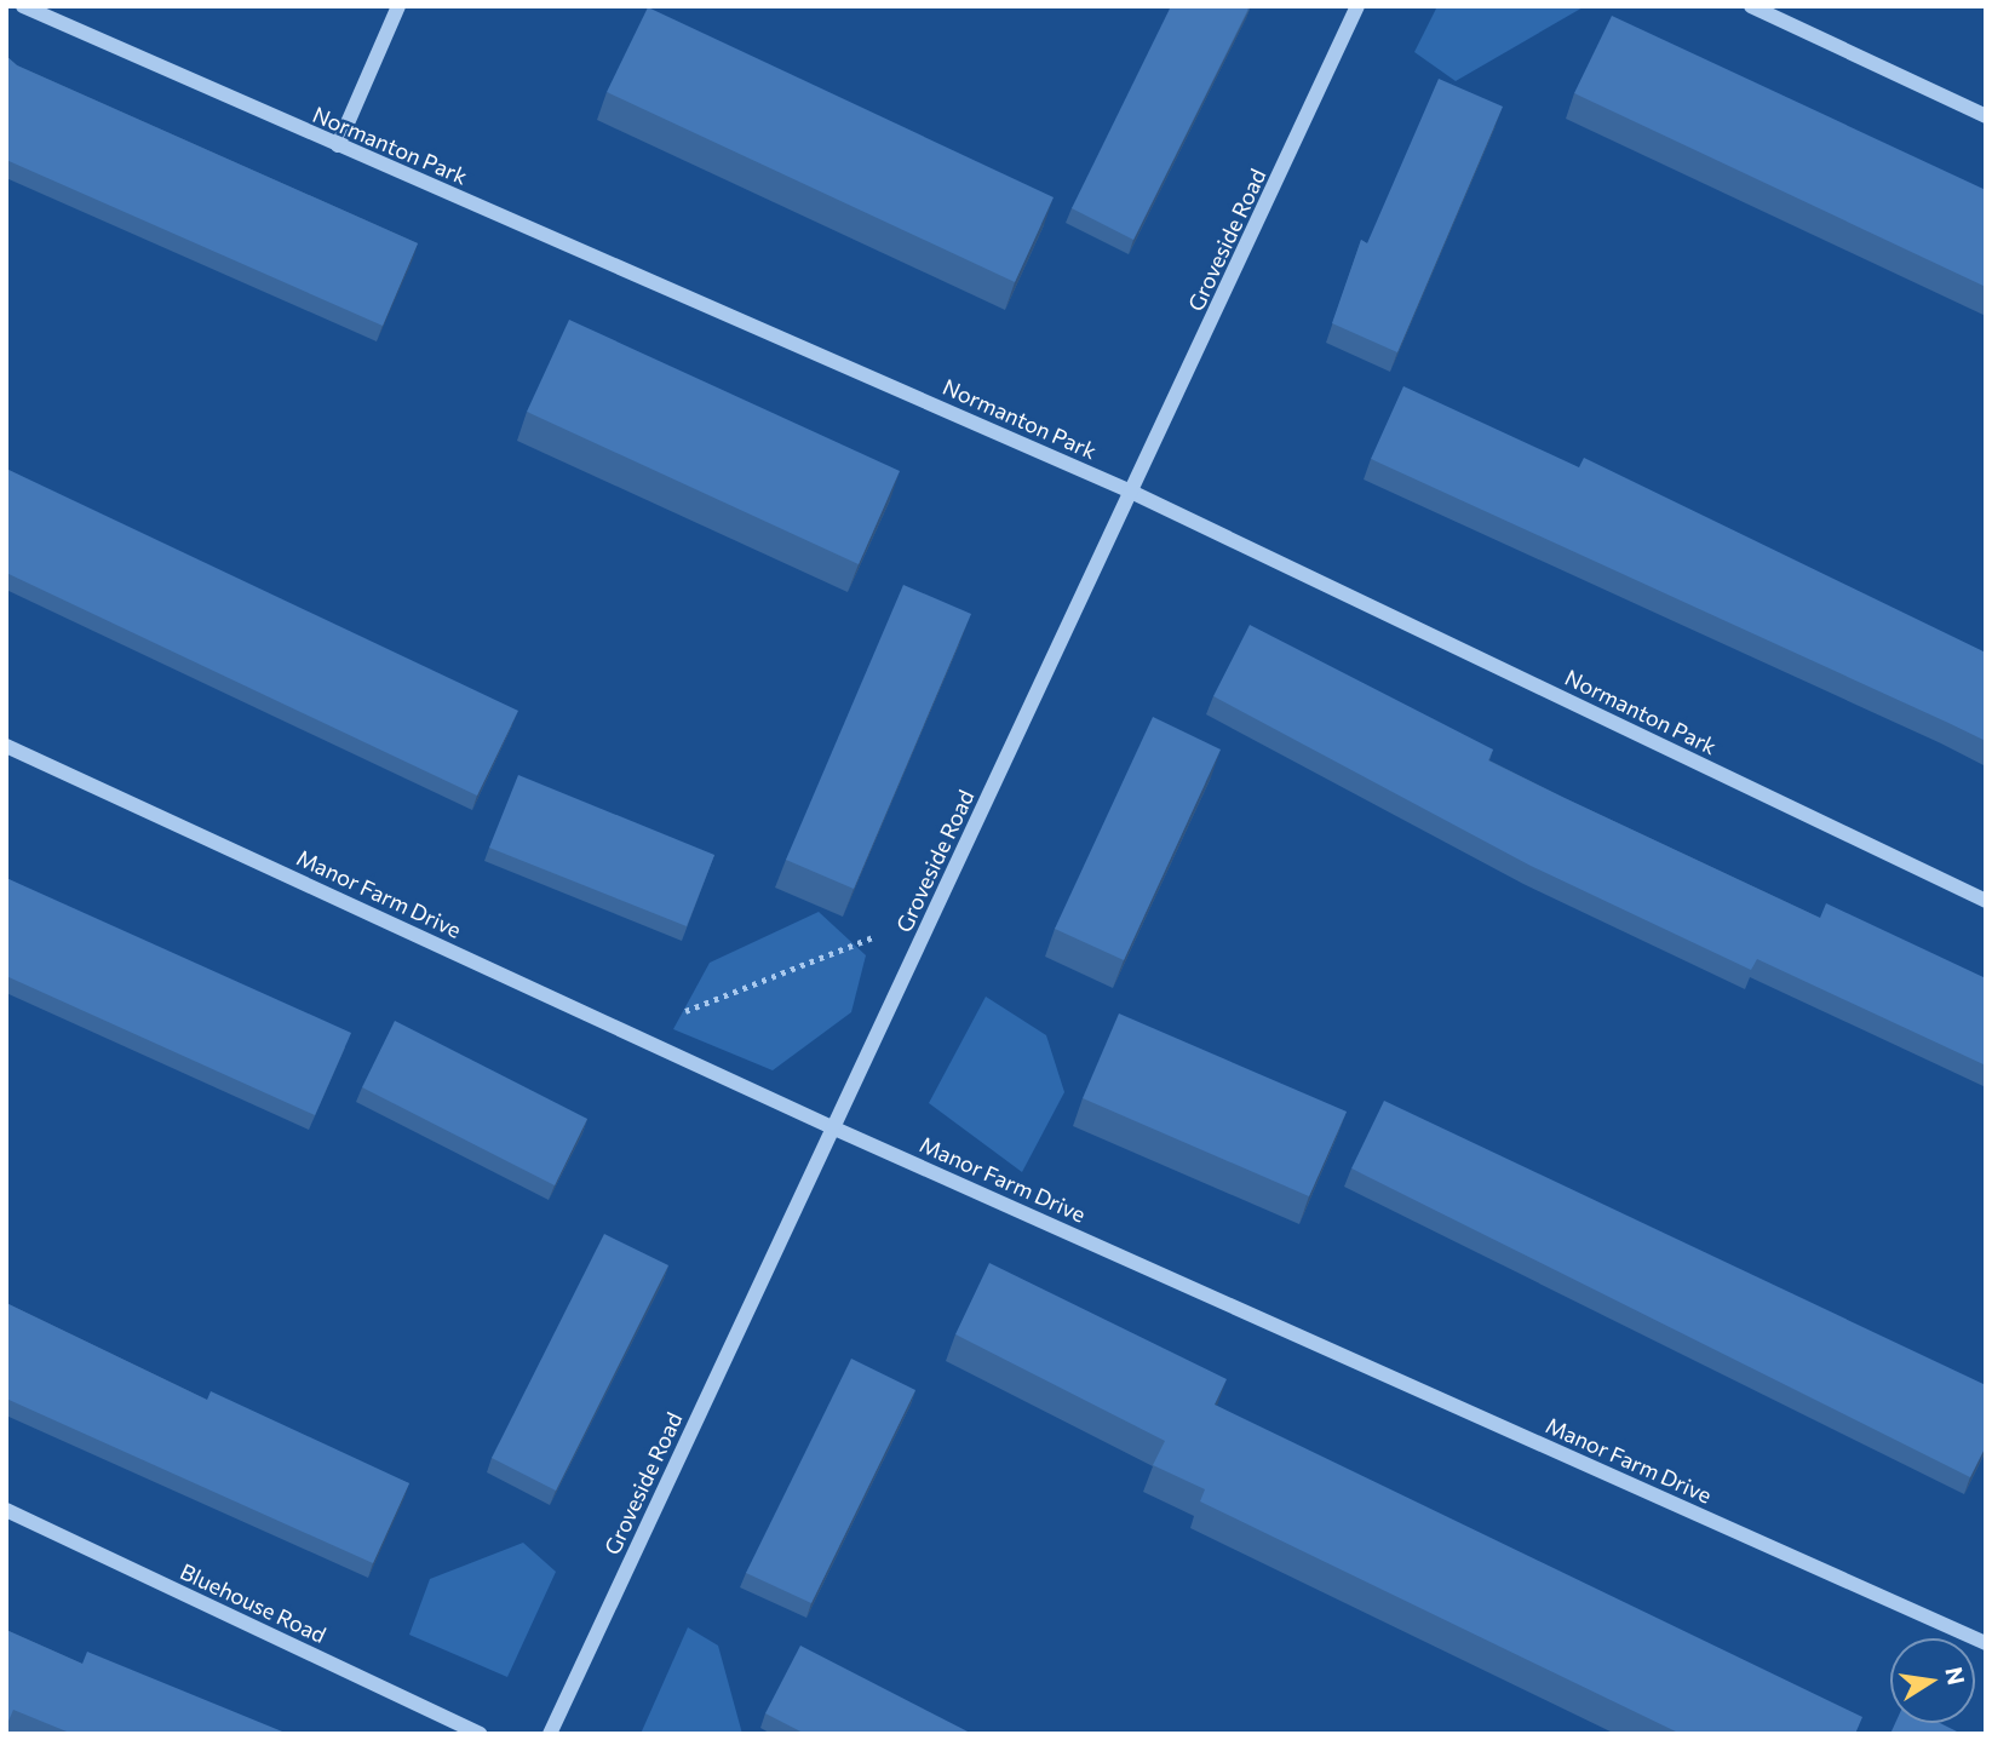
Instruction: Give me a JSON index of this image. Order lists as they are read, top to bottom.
{
  "streets": {
    "street": [
      "Normanton Park",
      "Groveside Road",
      "Manor Farm Drive",
      "Bluehouse Road"
    ]
  },
  "crossings": [
    ["Normanton Park", "Groveside Road"],
    ["Groveside Road", "Manor Farm Drive"]
  ],
  "north": "right"
}
